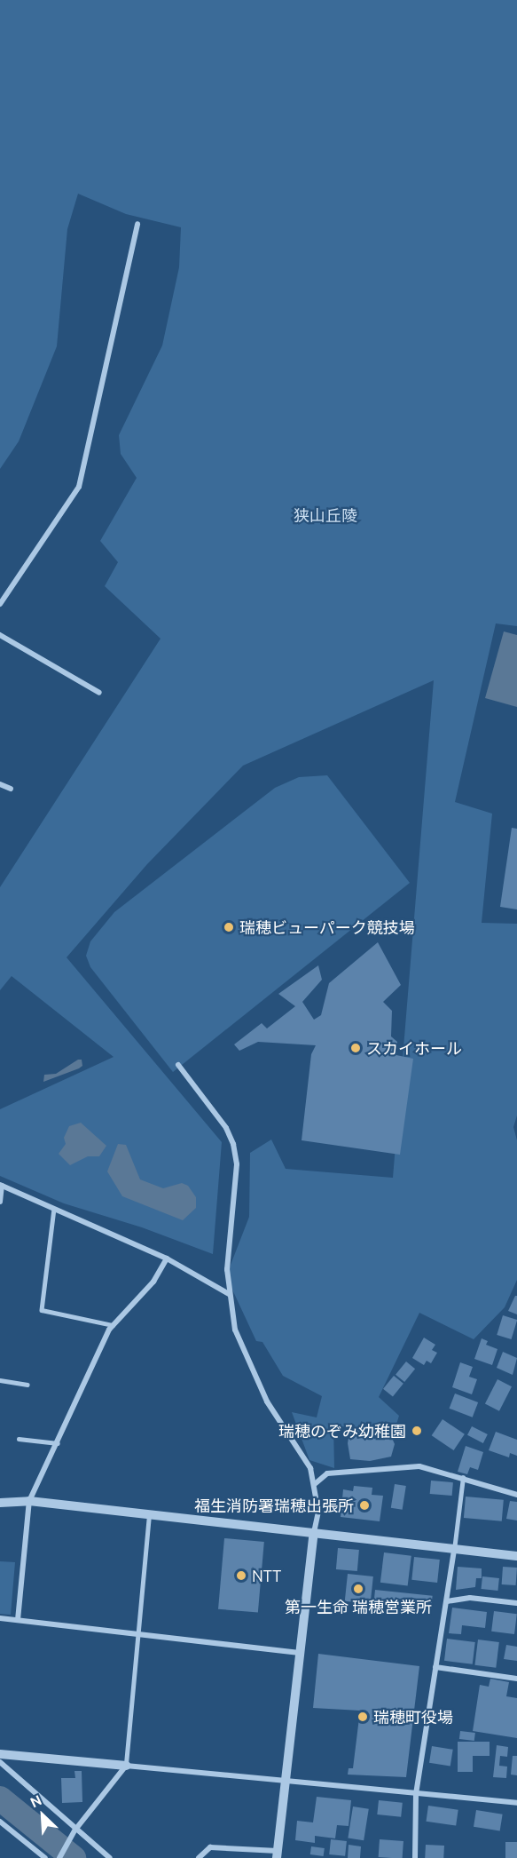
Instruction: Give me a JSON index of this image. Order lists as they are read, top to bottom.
{
  "parks": ["狭山丘陵"],
  "places": [
    "瑞穂ビューパーク競技場",
    "スカイホール",
    "瑞穂のぞみ幼稚園",
    "福生消防署瑞穂出張所",
    "NTT",
    "第一生命 瑞穂営業所",
    "瑞穂町役場"
  ],
  "north": "top left"
}
